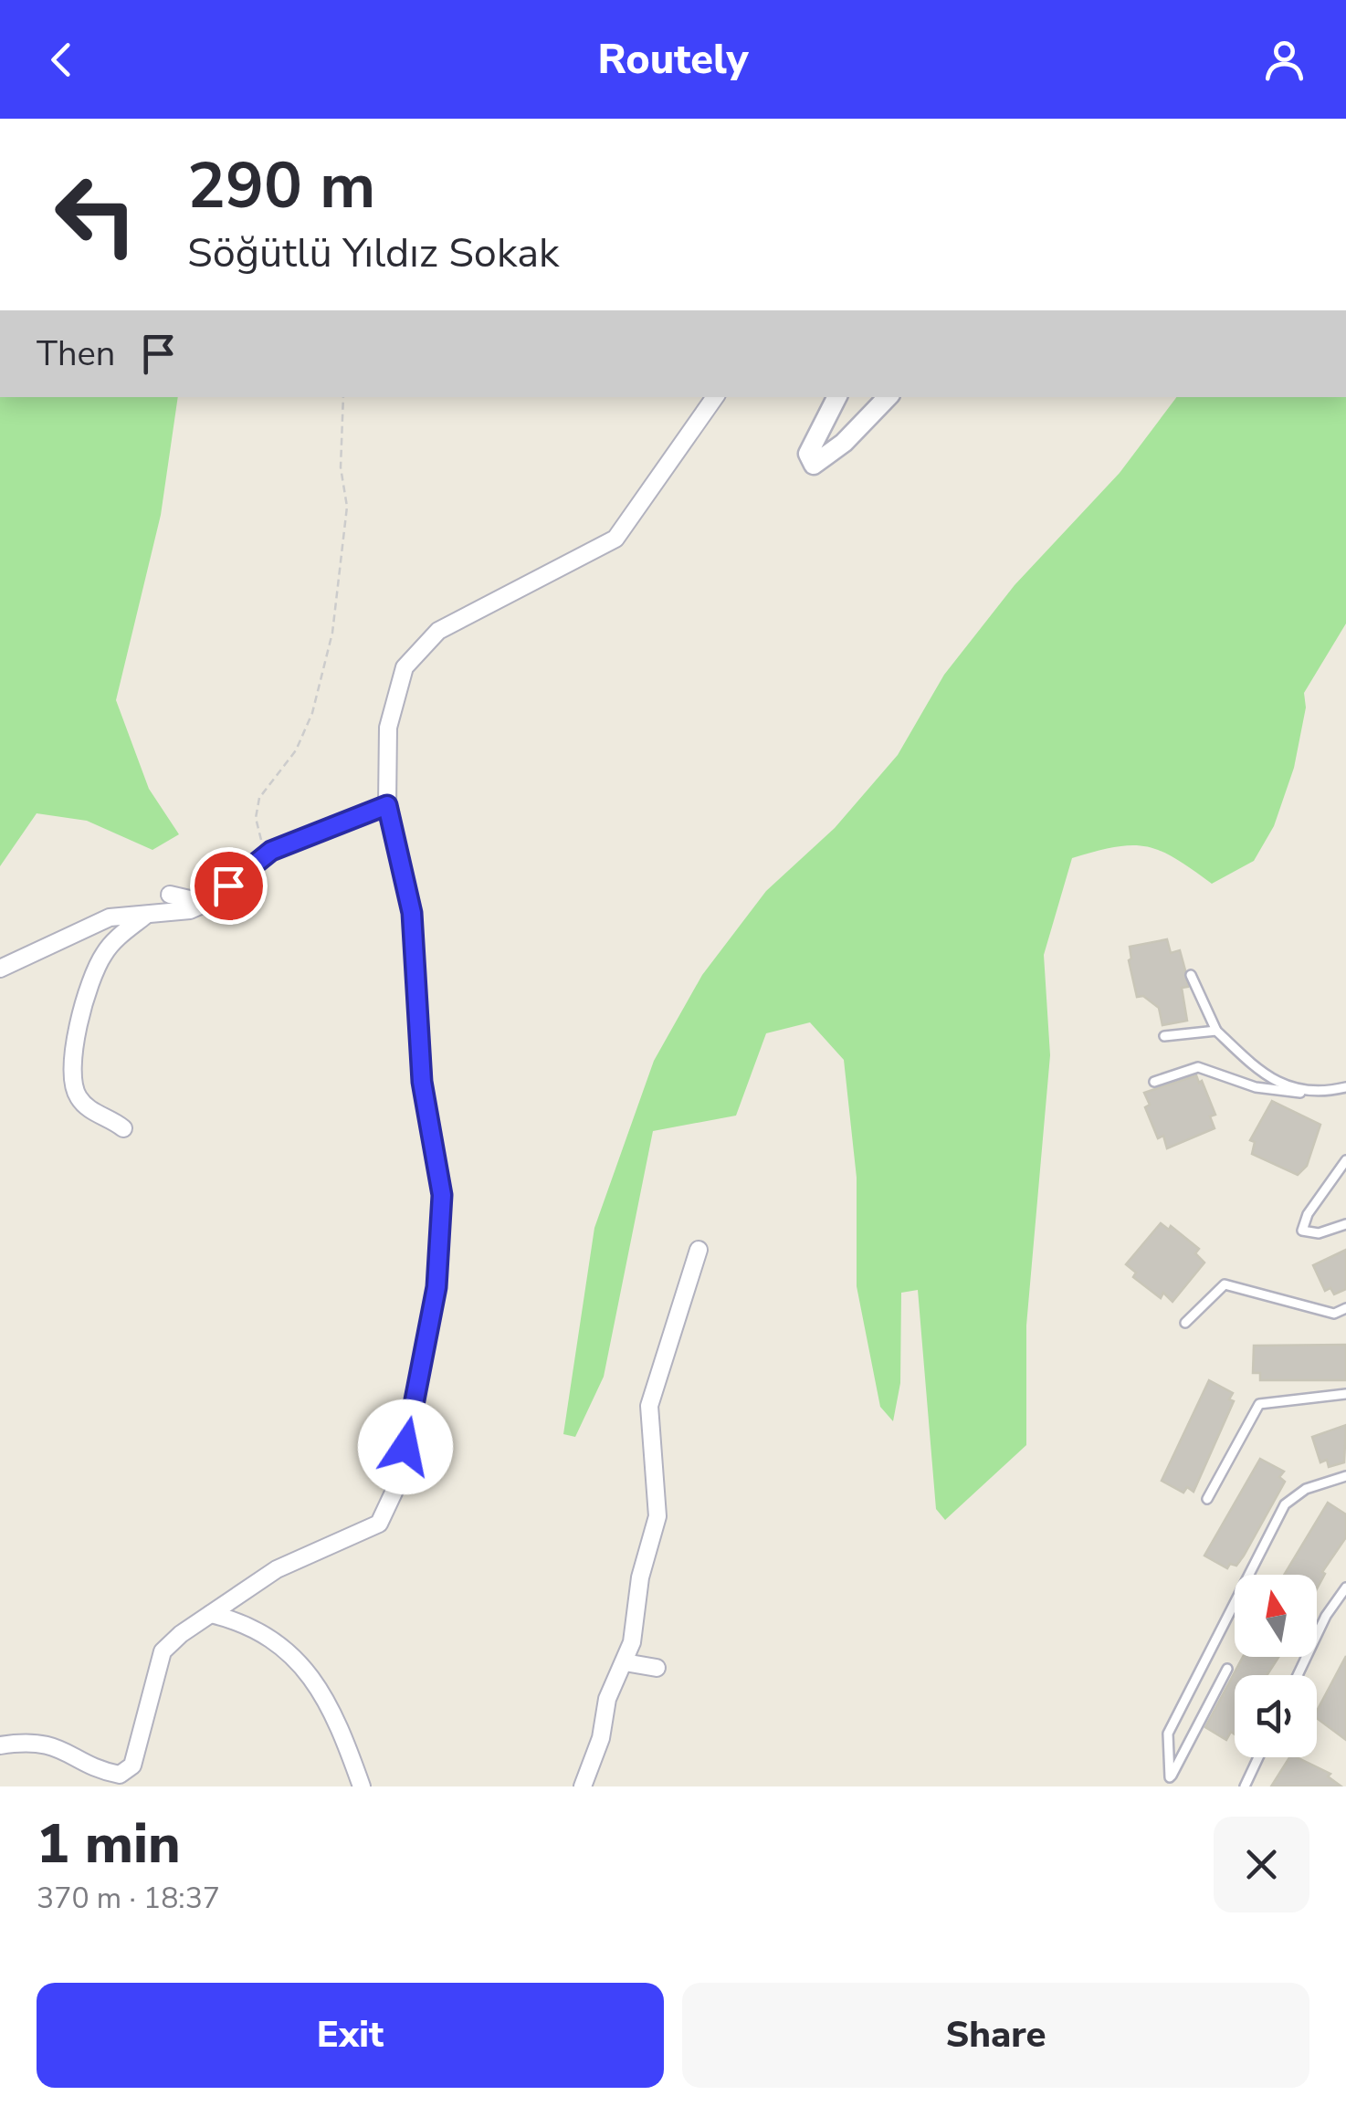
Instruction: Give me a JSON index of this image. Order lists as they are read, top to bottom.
{
  "north": "top",
  "page": {
    "header": "Routely",
    "turn": ["290 m", "Söğütlü Yıldız Sokak"],
    "then": "Then",
    "heading": ["1 min", "370 m · 18:37"],
    "buttons": ["Exit", "Share"]
  }
}
